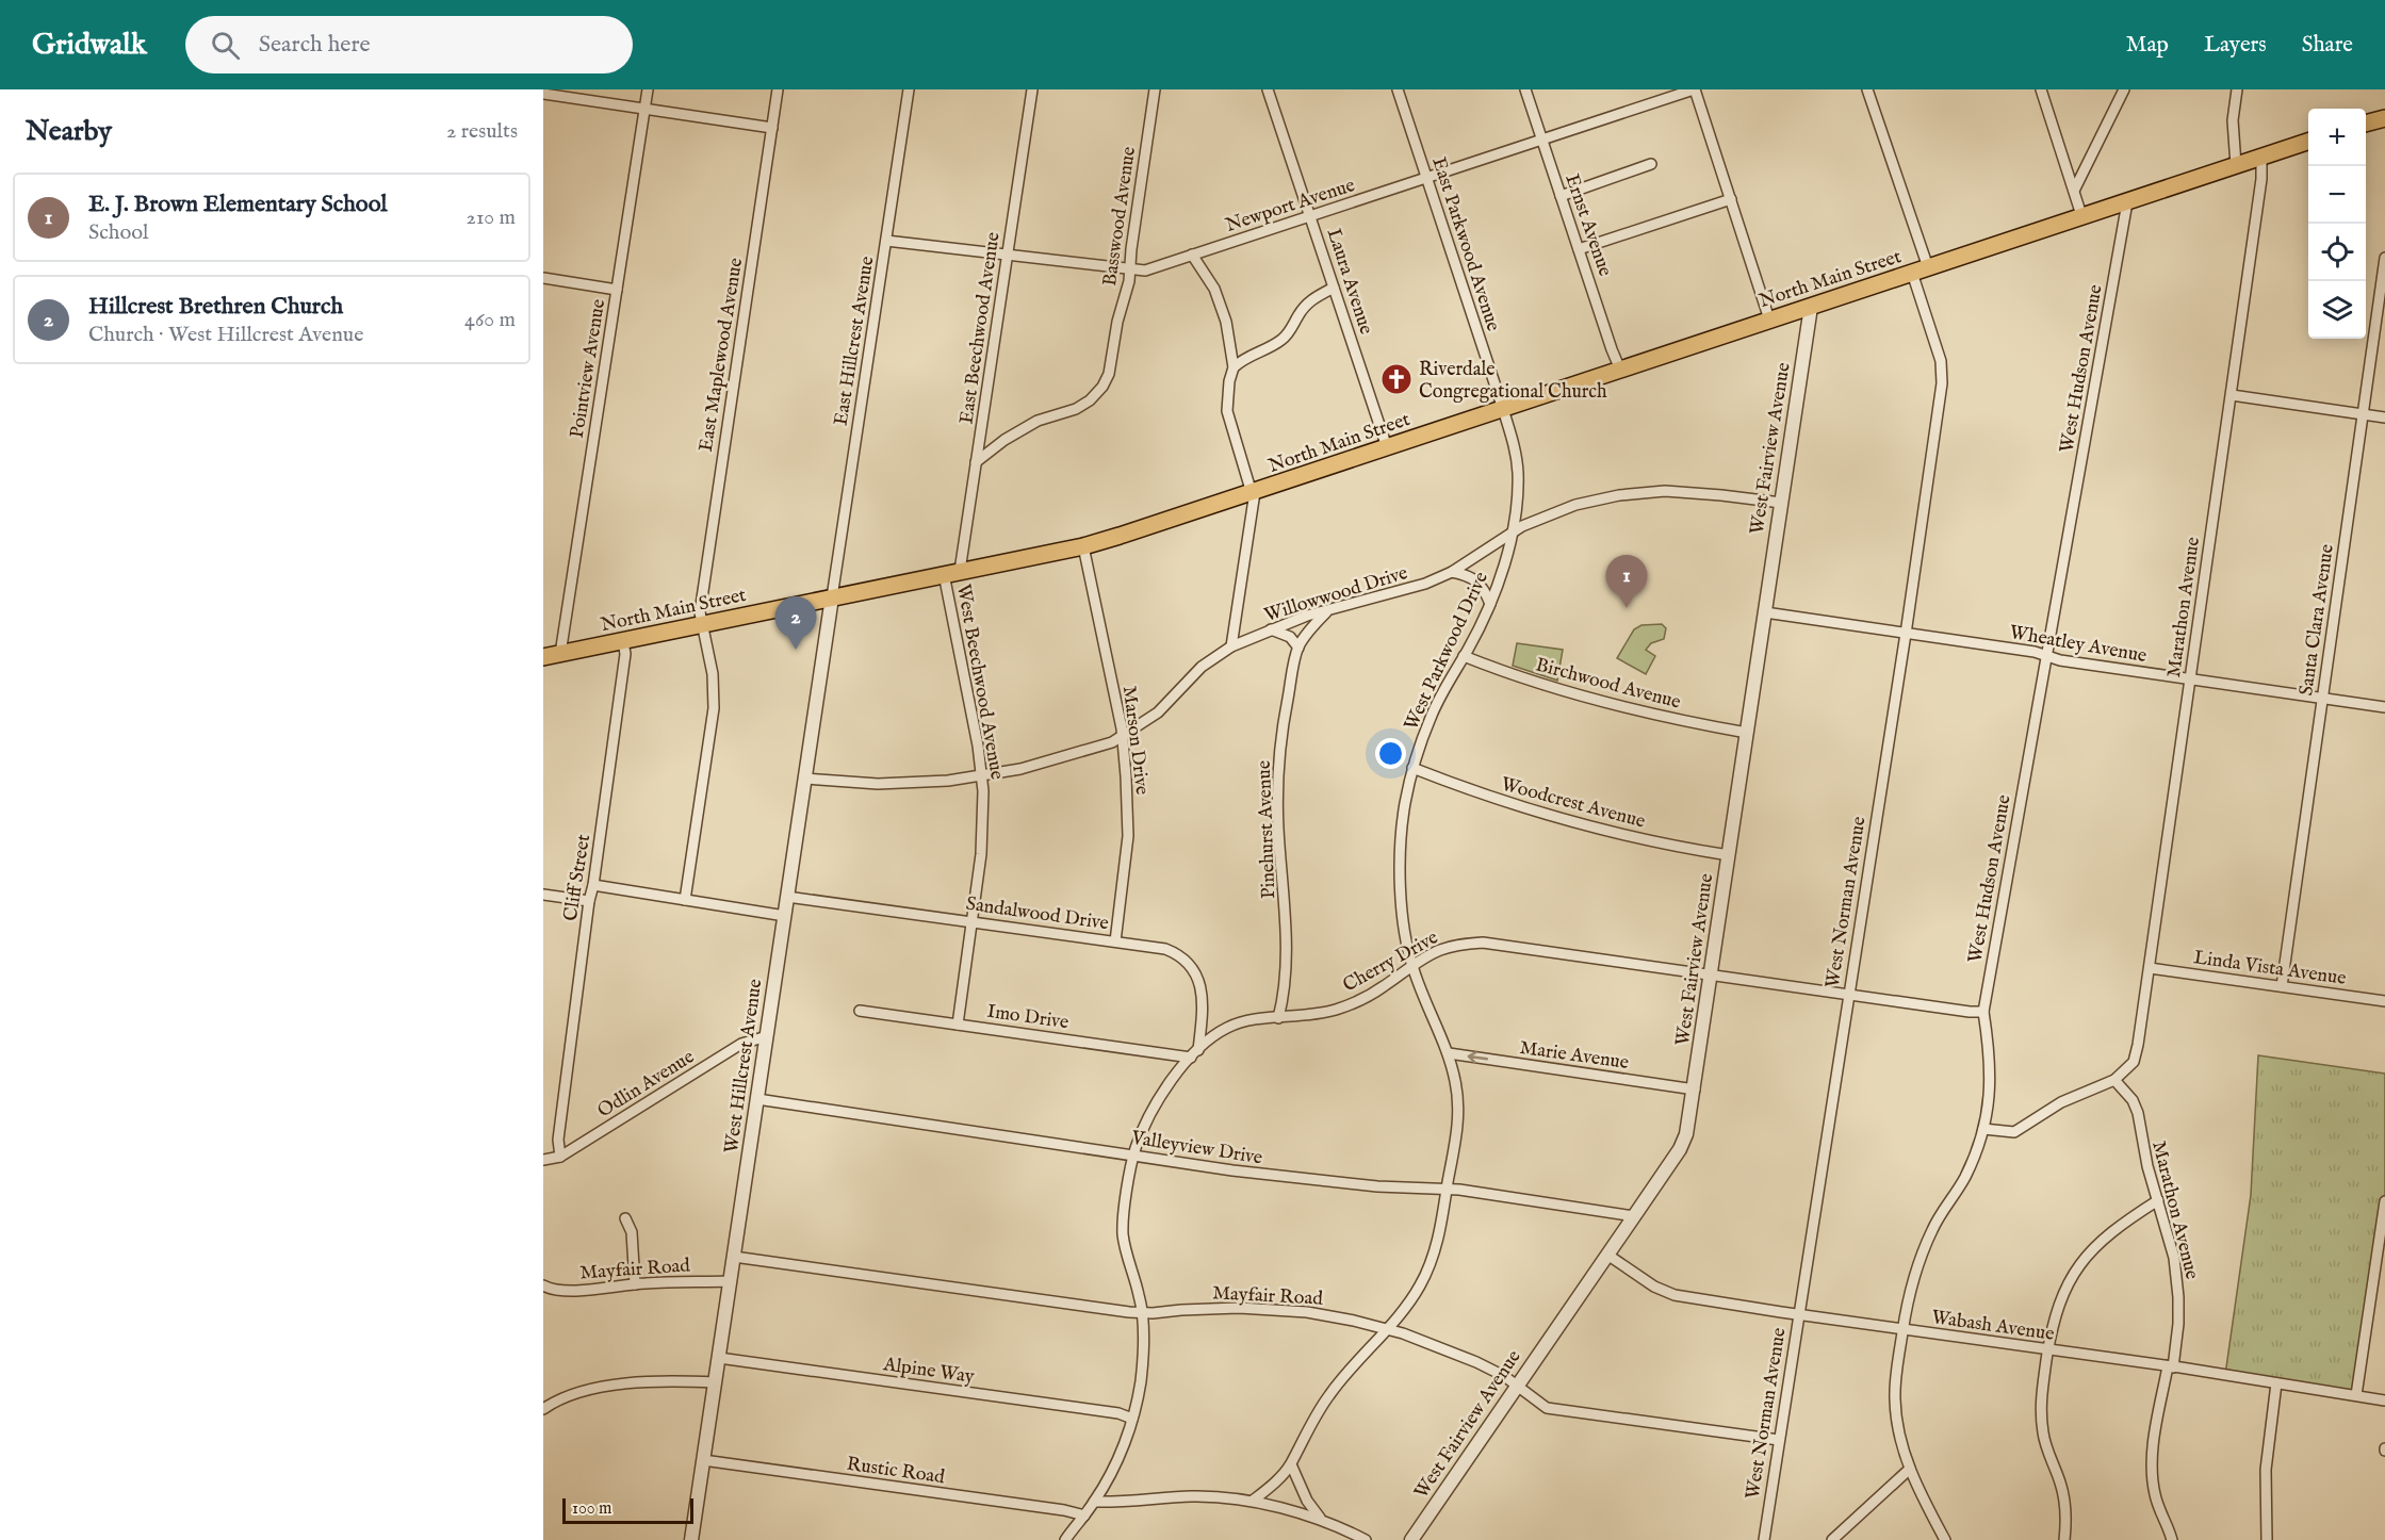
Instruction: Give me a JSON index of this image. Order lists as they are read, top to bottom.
{
  "streets": {
    "main road": ["North Main Street"],
    "street": [
      "Newport Avenue",
      "Basswood Avenue",
      "Ernst Avenue",
      "East Parkwood Avenue",
      "Laura Avenue",
      "East Beechwood Avenue",
      "East Hillcrest Avenue",
      "East Maplewood Avenue",
      "Pointview Avenue",
      "West Hudson Avenue",
      "West Fairview Avenue",
      "Willowwood Drive",
      "Marathon Avenue",
      "Santa Clara Avenue",
      "Wheatley Avenue",
      "West Parkwood Drive",
      "West Beechwood Avenue",
      "Birchwood Avenue",
      "Marson Drive",
      "Woodcrest Avenue",
      "Pinehurst Avenue",
      "Cliff Street",
      "West Norman Avenue",
      "Sandalwood Drive",
      "Cherry Drive",
      "Linda Vista Avenue",
      "Imo Drive",
      "Marie Avenue",
      "West Hillcrest Avenue",
      "Odlin Avenue",
      "Valleyview Drive",
      "Mayfair Road",
      "Wabash Avenue",
      "Alpine Way",
      "Rustic Road"
    ]
  },
  "crossings": [
    ["Newport Avenue", "Basswood Avenue"],
    ["Newport Avenue", "Ernst Avenue"],
    ["Newport Avenue", "East Parkwood Avenue"],
    ["Newport Avenue", "Laura Avenue"],
    ["Newport Avenue", "East Beechwood Avenue"],
    ["Newport Avenue", "East Hillcrest Avenue"],
    ["Basswood Avenue", "East Beechwood Avenue"],
    ["Ernst Avenue", "North Main Street"],
    ["East Parkwood Avenue", "North Main Street"],
    ["East Parkwood Avenue", "West Parkwood Drive"],
    ["North Main Street", "Laura Avenue"],
    ["North Main Street", "East Beechwood Avenue"],
    ["North Main Street", "East Hillcrest Avenue"],
    ["North Main Street", "East Maplewood Avenue"],
    ["North Main Street", "Pointview Avenue"],
    ["North Main Street", "West Hudson Avenue"],
    ["North Main Street", "West Fairview Avenue"],
    ["North Main Street", "Marathon Avenue"],
    ["North Main Street", "West Parkwood Drive"],
    ["North Main Street", "West Beechwood Avenue"],
    ["North Main Street", "Marson Drive"],
    ["North Main Street", "Cliff Street"],
    ["North Main Street", "West Norman Avenue"],
    ["North Main Street", "West Hillcrest Avenue"],
    ["East Beechwood Avenue", "West Beechwood Avenue"],
    ["East Hillcrest Avenue", "West Hillcrest Avenue"],
    ["West Hudson Avenue", "Wheatley Avenue"],
    ["West Hudson Avenue", "Cherry Drive"],
    ["West Hudson Avenue", "Wabash Avenue"],
    ["West Fairview Avenue", "Willowwood Drive"],
    ["West Fairview Avenue", "Wheatley Avenue"],
    ["West Fairview Avenue", "Birchwood Avenue"],
    ["West Fairview Avenue", "Woodcrest Avenue"],
    ["West Fairview Avenue", "Cherry Drive"],
    ["West Fairview Avenue", "Marie Avenue"],
    ["West Fairview Avenue", "Valleyview Drive"],
    ["West Fairview Avenue", "Mayfair Road"],
    ["West Fairview Avenue", "Wabash Avenue"],
    ["Willowwood Drive", "West Parkwood Drive"],
    ["Willowwood Drive", "West Beechwood Avenue"],
    ["Willowwood Drive", "Marson Drive"],
    ["Willowwood Drive", "Pinehurst Avenue"],
    ["Willowwood Drive", "West Hillcrest Avenue"],
    ["Marathon Avenue", "Wheatley Avenue"],
    ["Marathon Avenue", "Linda Vista Avenue"],
    ["Marathon Avenue", "Wabash Avenue"],
    ["Santa Clara Avenue", "Wheatley Avenue"],
    ["Santa Clara Avenue", "Linda Vista Avenue"],
    ["Wheatley Avenue", "West Norman Avenue"],
    ["West Parkwood Drive", "Birchwood Avenue"],
    ["West Parkwood Drive", "Woodcrest Avenue"],
    ["West Parkwood Drive", "Cherry Drive"],
    ["West Parkwood Drive", "Marie Avenue"],
    ["West Parkwood Drive", "Valleyview Drive"],
    ["West Parkwood Drive", "Mayfair Road"],
    ["West Beechwood Avenue", "Sandalwood Drive"],
    ["West Beechwood Avenue", "Imo Drive"],
    ["Marson Drive", "Sandalwood Drive"],
    ["Pinehurst Avenue", "Cherry Drive"],
    ["Cliff Street", "Odlin Avenue"],
    ["West Norman Avenue", "Cherry Drive"],
    ["West Norman Avenue", "Mayfair Road"],
    ["West Norman Avenue", "Wabash Avenue"],
    ["Sandalwood Drive", "Cherry Drive"],
    ["Sandalwood Drive", "Imo Drive"],
    ["Sandalwood Drive", "West Hillcrest Avenue"],
    ["Cherry Drive", "Imo Drive"],
    ["Cherry Drive", "Valleyview Drive"],
    ["Cherry Drive", "Mayfair Road"],
    ["Cherry Drive", "Alpine Way"],
    ["Cherry Drive", "Rustic Road"],
    ["West Hillcrest Avenue", "Odlin Avenue"],
    ["West Hillcrest Avenue", "Valleyview Drive"],
    ["West Hillcrest Avenue", "Mayfair Road"],
    ["West Hillcrest Avenue", "Alpine Way"],
    ["West Hillcrest Avenue", "Rustic Road"]
  ],
  "one_way": ["Marie Avenue"],
  "places": {
    "church": ["Riverdale Congregational Church"]
  },
  "scale_bar": "100 m",
  "page": {
    "header": "Gridwalk",
    "search": "Search here",
    "nav": ["Map", "Layers", "Share"],
    "heading": ["Nearby", "2 results"],
    "map_buttons": ["+", "−"],
    "list": [
      {
        "mark": "1",
        "name": "E. J. Brown Elementary School",
        "note": "School",
        "value": "210 m"
      },
      {
        "mark": "2",
        "name": "Hillcrest Brethren Church",
        "note": "Church · West Hillcrest Avenue",
        "value": "460 m"
      }
    ],
    "pins": ["1", "2"],
    "scale": "100 m"
  }
}
